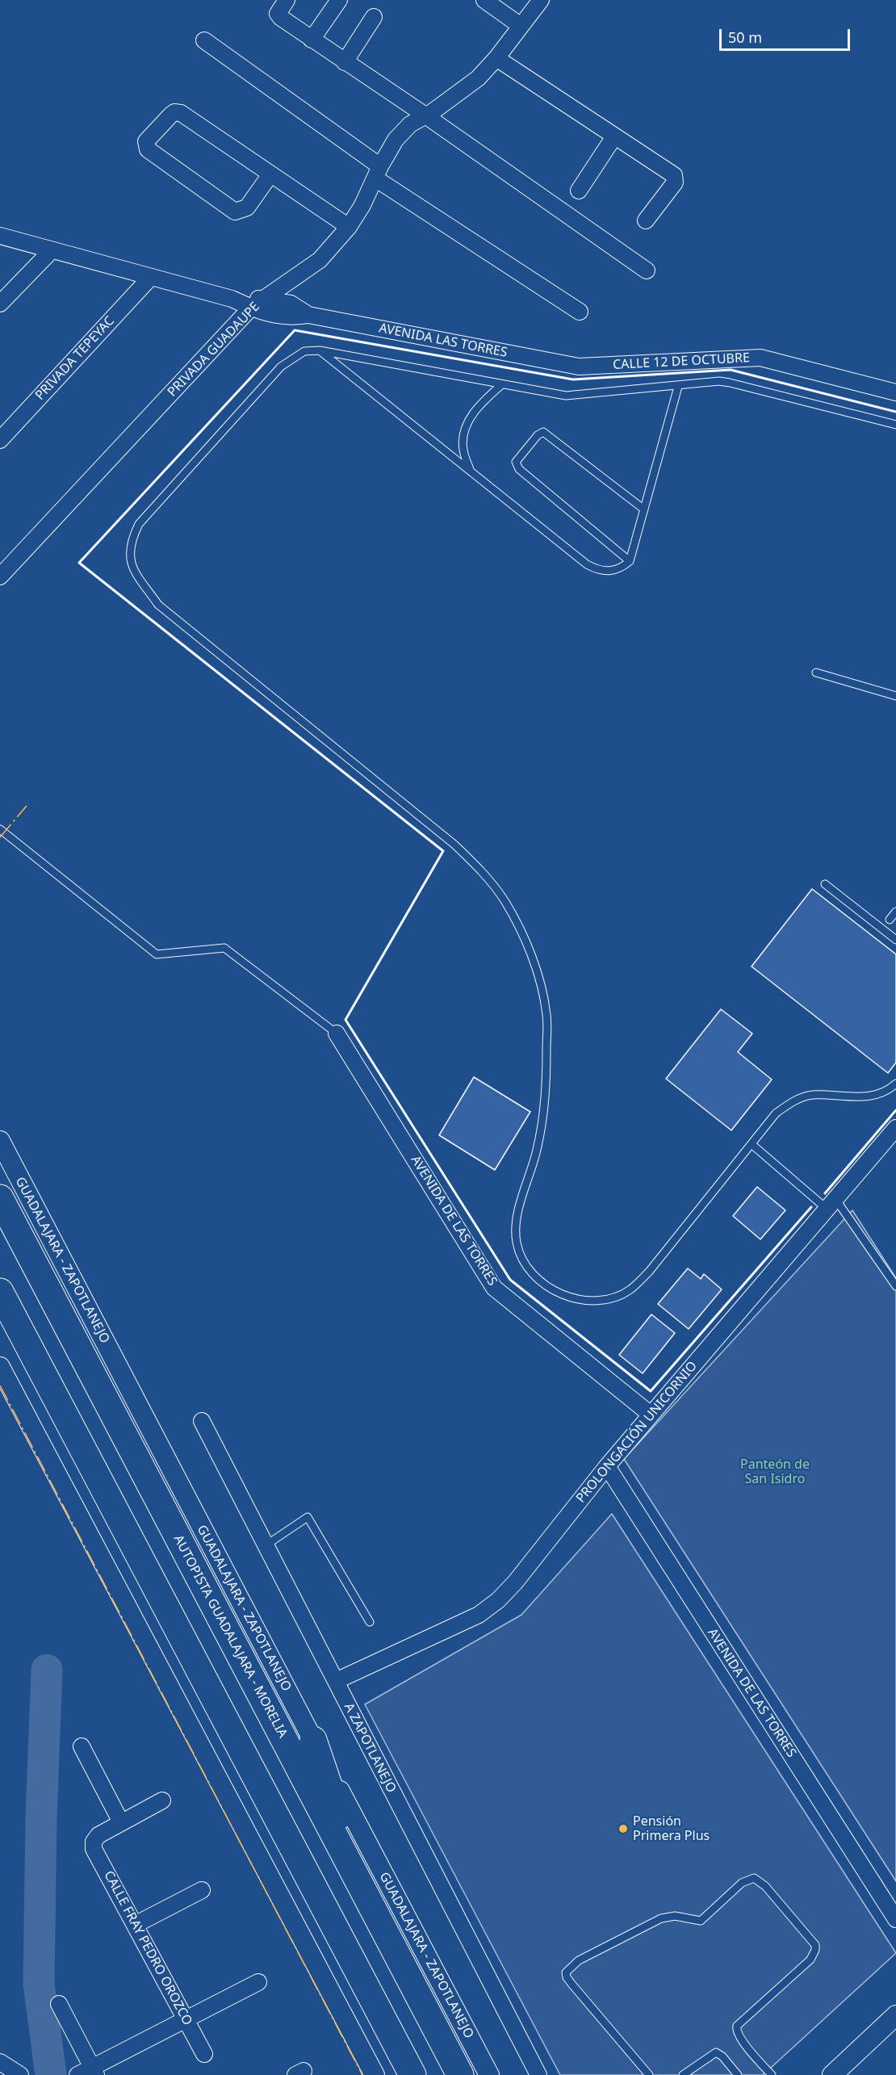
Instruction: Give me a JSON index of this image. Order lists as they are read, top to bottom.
{
  "streets": {
    "highway": ["AUTOPISTA GUADALAJARA - MORELIA"],
    "street": [
      "AVENIDA LAS TORRES",
      "PRIVADA GUADAUPE",
      "PRIVADA TEPEYAC",
      "CALLE 12 DE OCTUBRE",
      "AVENIDA DE LAS TORRES",
      "GUADALAJARA - ZAPOTLANEJO",
      "PROLONGACIÓN UNICORNIO",
      "A ZAPOTLANEJO",
      "CALLE FRAY PEDRO OROZCO"
    ]
  },
  "crossings": [
    ["AVENIDA LAS TORRES", "PRIVADA GUADAUPE"],
    ["AVENIDA LAS TORRES", "PRIVADA TEPEYAC"],
    ["AVENIDA LAS TORRES", "CALLE 12 DE OCTUBRE"],
    ["AVENIDA DE LAS TORRES", "PROLONGACIÓN UNICORNIO"],
    ["PROLONGACIÓN UNICORNIO", "A ZAPOTLANEJO"]
  ],
  "parks": ["Panteón de San Isidro"],
  "places": ["Pensión Primera Plus"],
  "scale_bar": "50 m"
}
